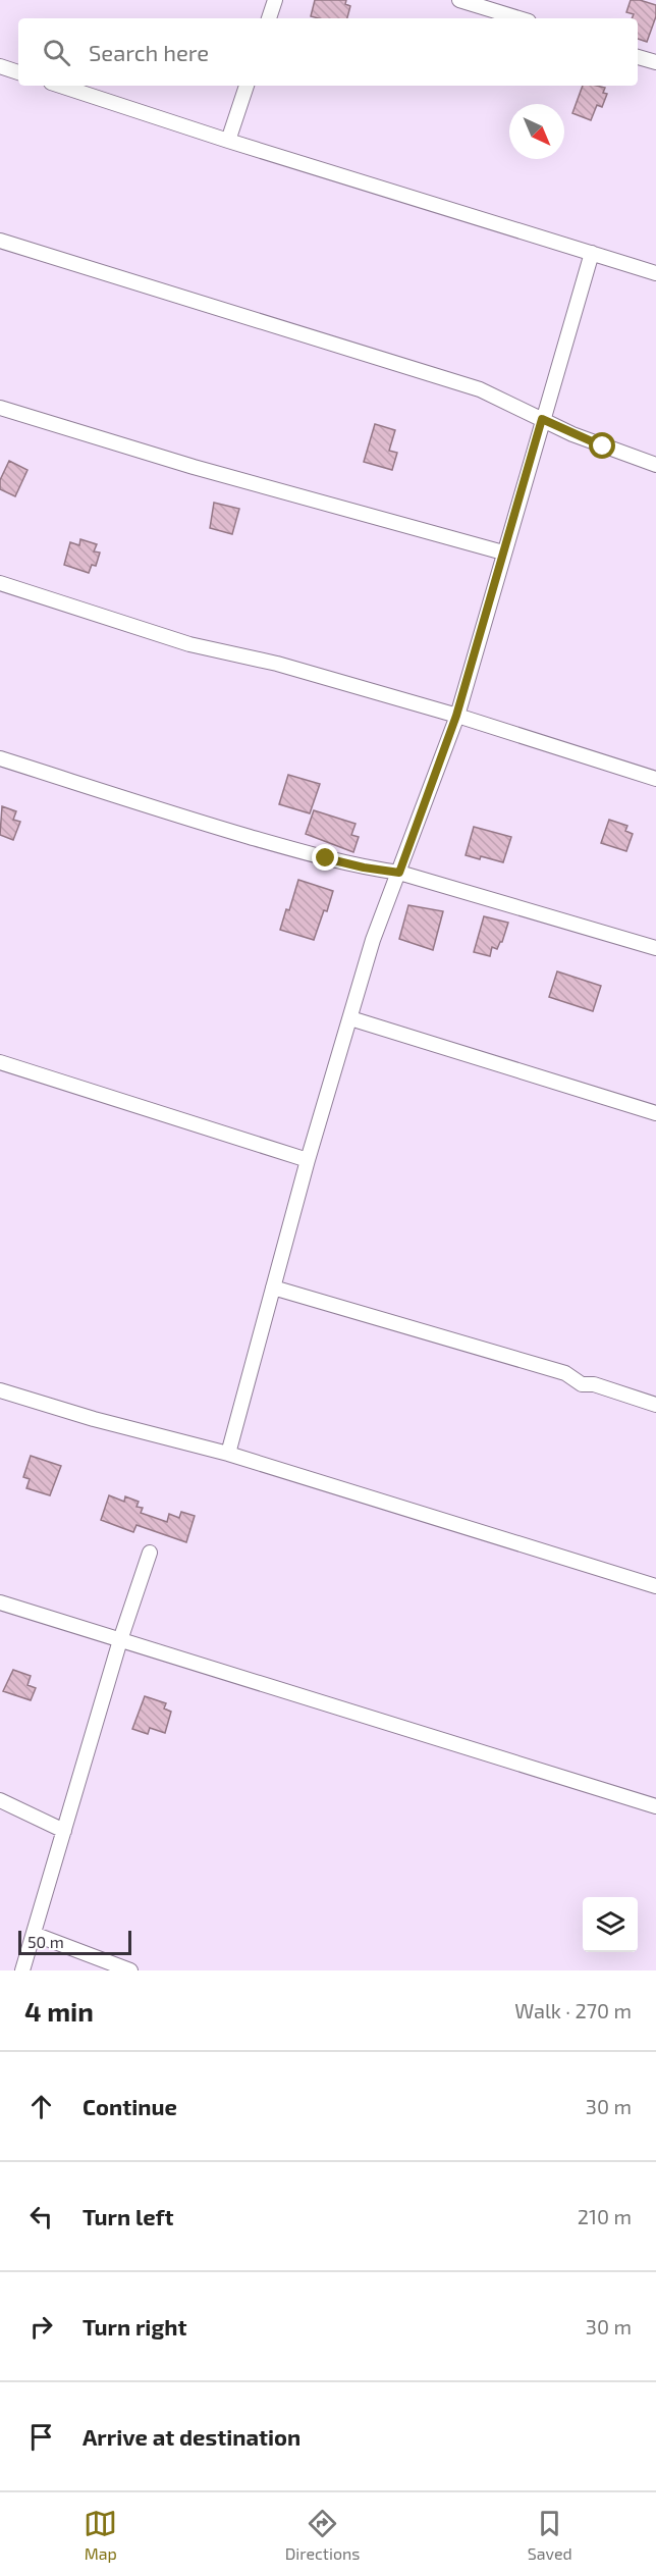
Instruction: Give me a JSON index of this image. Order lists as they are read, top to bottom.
{
  "scale_bar": "50 m",
  "north": "bottom right",
  "page": {
    "search": "Search here",
    "scale": "50 m",
    "heading": ["4 min", "Walk · 270 m"],
    "list": [
      ["Continue", "30 m"],
      ["Turn left", "210 m"],
      ["Turn right", "30 m"],
      "Arrive at destination"
    ],
    "nav": ["Map", "Directions", "Saved"]
  }
}
